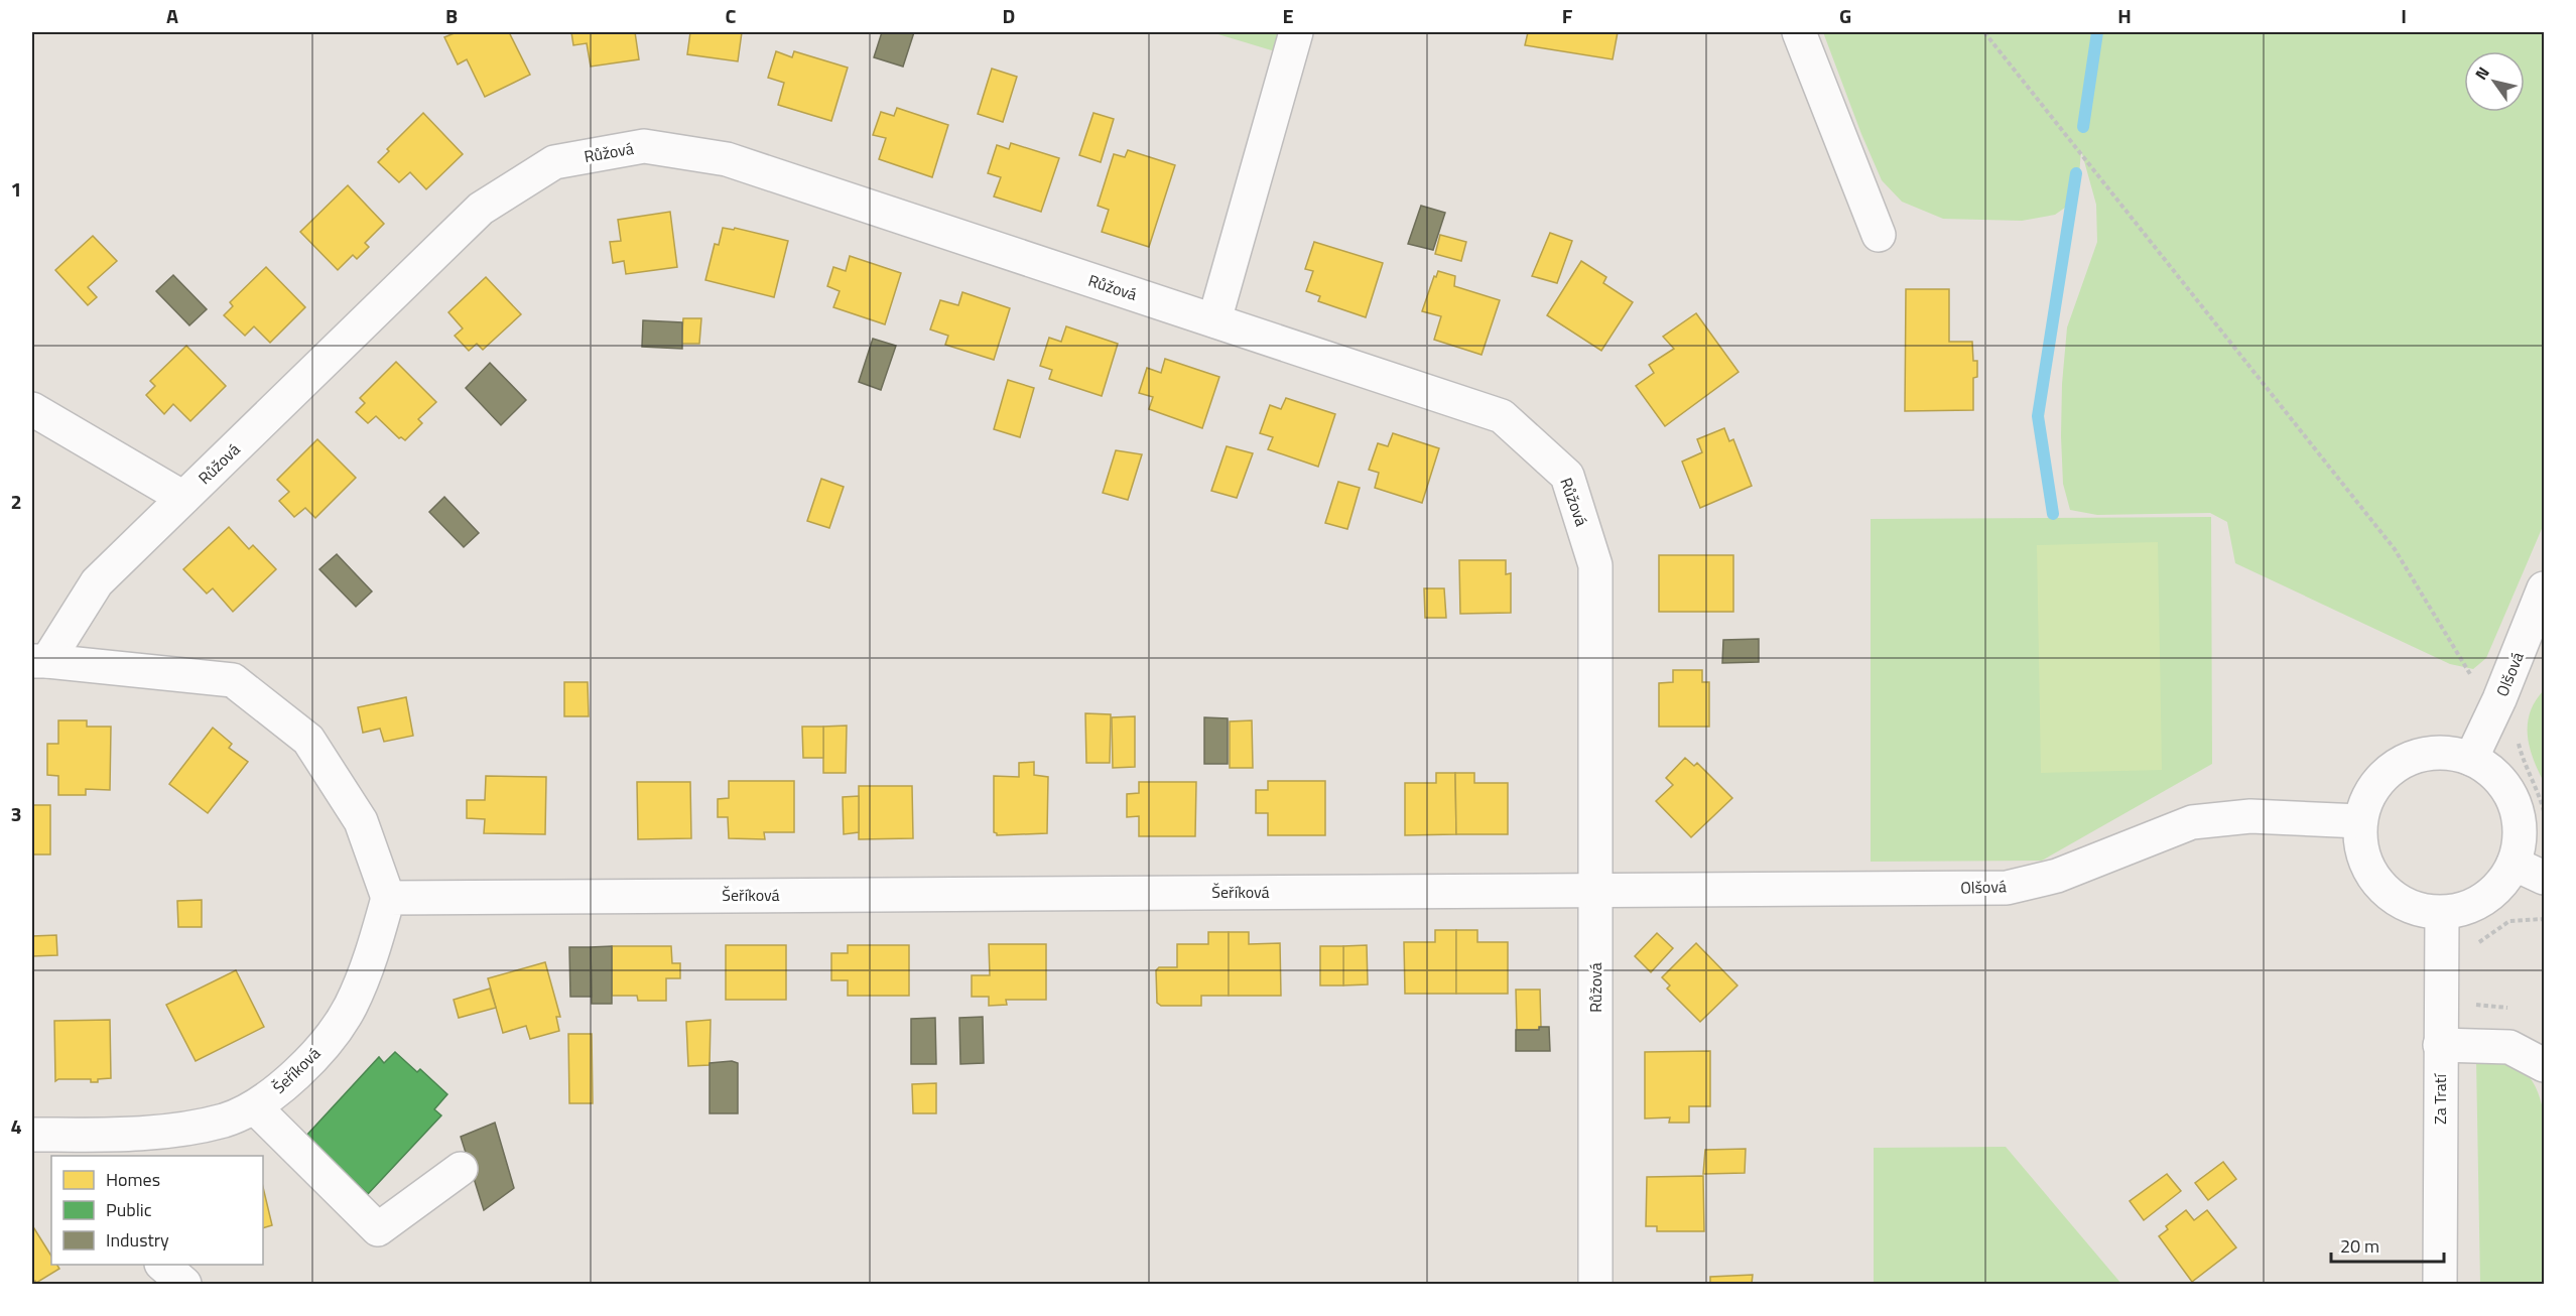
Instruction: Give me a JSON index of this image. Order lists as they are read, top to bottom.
{
  "streets": {
    "street": [
      "Růžová",
      "Olšová",
      "Šeříková",
      "Za Tratí"
    ]
  },
  "crossings": [
    ["Růžová", "Olšová"],
    ["Růžová", "Šeříková"],
    ["Olšová", "Šeříková"],
    ["Olšová", "Za Tratí"]
  ],
  "legend": ["Homes", "Public", "Industry"],
  "scale_bar": "20 m",
  "north": "top left",
  "grid": {
    "columns": [
      "A",
      "B",
      "C",
      "D",
      "E",
      "F",
      "G",
      "H",
      "I"
    ],
    "rows": [
      "1",
      "2",
      "3",
      "4"
    ]
  }
}
